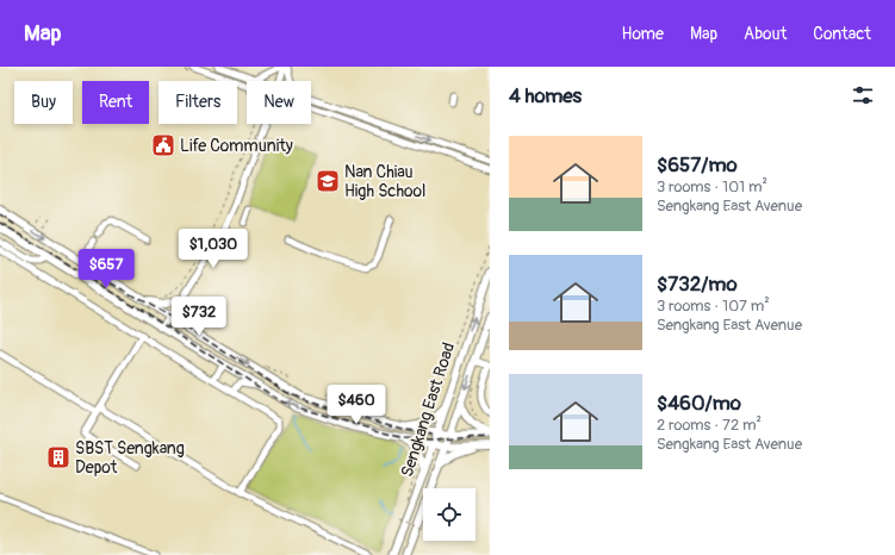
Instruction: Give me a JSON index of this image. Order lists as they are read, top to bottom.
{
  "streets": {
    "main road": ["Sengkang East Road"]
  },
  "places": {
    "public building": ["Life Community"],
    "school or university": ["Nan Chiau High School"],
    "building": ["SBST Sengkang Depot"]
  },
  "page": {
    "header": "Map",
    "nav": [
      "Home",
      "Map",
      "About",
      "Contact"
    ],
    "heading": "4 homes",
    "chip": [
      "Buy",
      "Rent",
      "Filters",
      "New"
    ],
    "list": [
      {
        "name": "$657/mo",
        "note": "3 rooms · 101 m² · Sengkang East Avenue"
      },
      {
        "name": "$732/mo",
        "note": "3 rooms · 107 m² · Sengkang East Avenue"
      },
      {
        "name": "$460/mo",
        "note": "2 rooms · 72 m² · Sengkang East Avenue"
      }
    ],
    "price": [
      "$1,030",
      "$657",
      "$732",
      "$460"
    ]
  }
}
